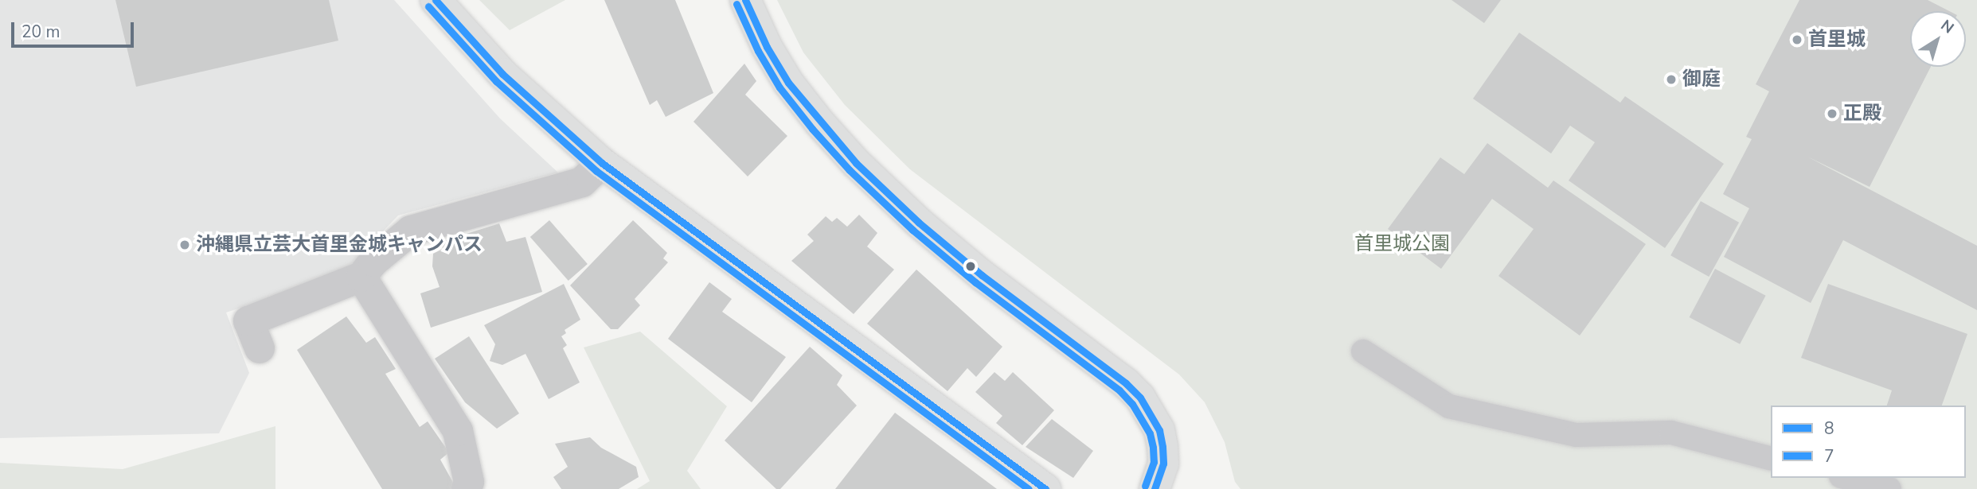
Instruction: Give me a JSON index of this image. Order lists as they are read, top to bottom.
{
  "parks": ["首里城公園"],
  "places": [
    "首里城",
    "御庭",
    "正殿",
    "沖縄県立芸大首里金城キャンパス"
  ],
  "lines": ["transit line 8", "transit line 7"],
  "legend": ["8", "7"],
  "scale_bar": "20 m",
  "north": "top right"
}
